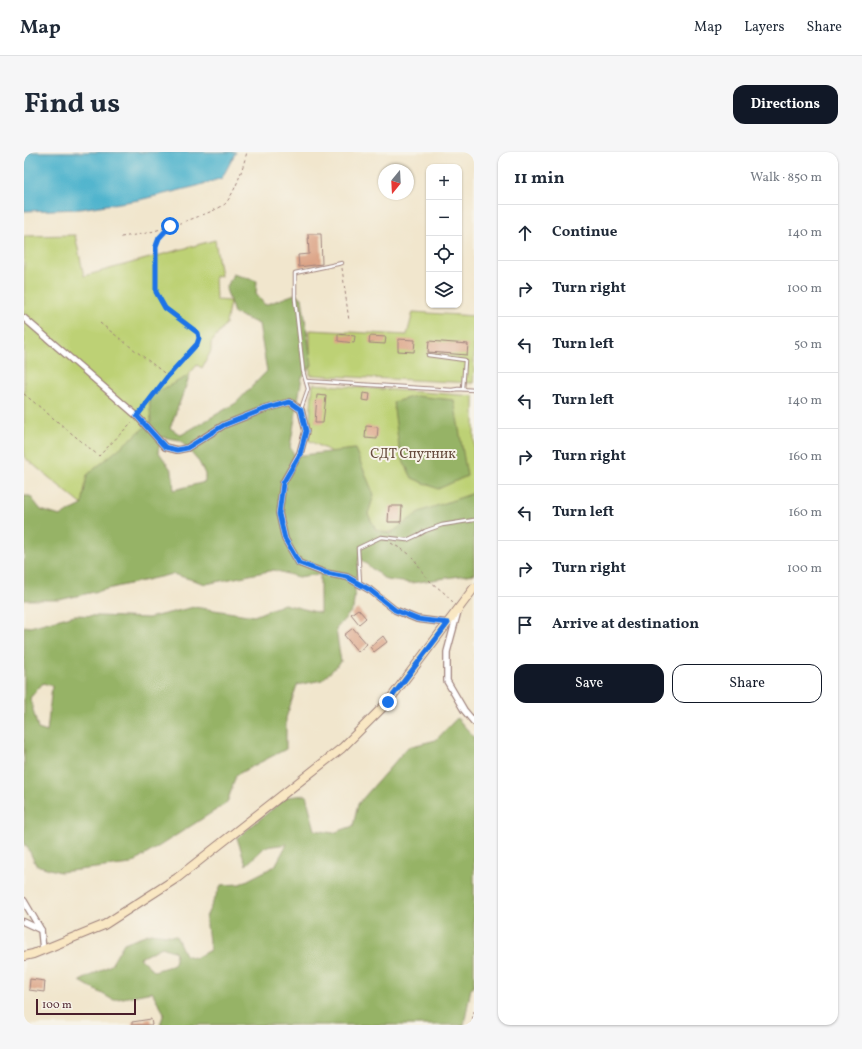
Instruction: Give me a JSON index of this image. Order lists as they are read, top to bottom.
{
  "parks": ["СДТ Спутник"],
  "scale_bar": "100 m",
  "north": "bottom",
  "page": {
    "header": "Map",
    "nav": ["Map", "Layers", "Share"],
    "title": "Find us",
    "buttons": [
      "Directions",
      ["Save", "Share"]
    ],
    "heading": ["11 min", "Walk · 850 m"],
    "map_buttons": ["+", "−"],
    "list": [
      ["Continue", "140 m"],
      ["Turn right", "100 m"],
      ["Turn left", "50 m"],
      ["Turn left", "140 m"],
      ["Turn right", "160 m"],
      ["Turn left", "160 m"],
      ["Turn right", "100 m"],
      "Arrive at destination"
    ],
    "scale": "100 m"
  }
}
